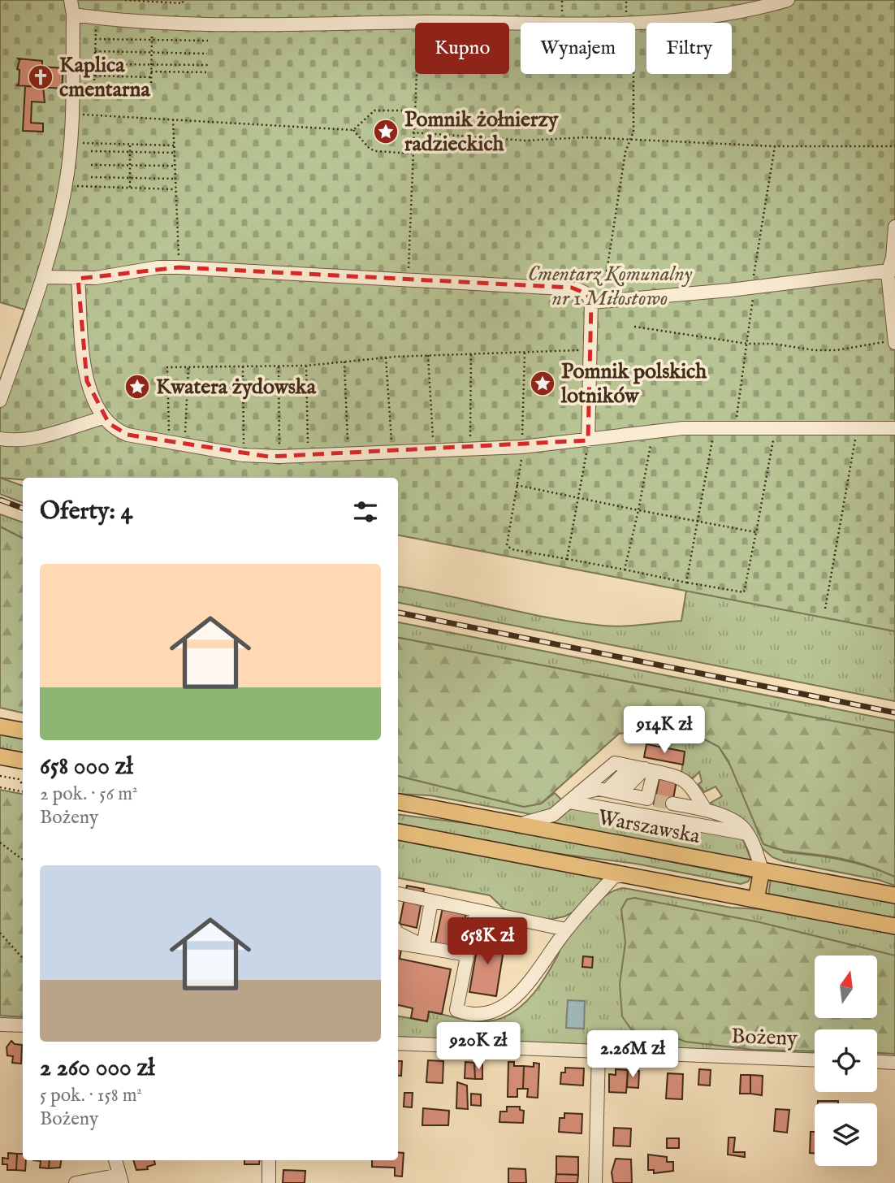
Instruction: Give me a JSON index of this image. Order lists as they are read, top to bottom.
{
  "streets": {
    "main road": ["Warszawska"],
    "street": ["Bożeny"]
  },
  "parks": ["Cmentarz Komunalny nr 1 Miłostowo"],
  "places": {
    "church": ["Kaplica cmentarna"],
    "place": ["Pomnik żołnierzy radzieckich", "Pomnik polskich lotników", "Kwatera żydowska"]
  },
  "north": "top",
  "page": {
    "chip": ["Kupno", "Wynajem", "Filtry"],
    "heading": "Oferty: 4",
    "list": [
      {
        "name": "658 000 zł",
        "note": "2 pok. · 56 m² · Bożeny"
      },
      {
        "name": "2 260 000 zł",
        "note": "5 pok. · 158 m² · Bożeny"
      }
    ],
    "price": [
      "914K zł",
      "658K zł",
      "920K zł",
      "2.26M zł"
    ]
  }
}
